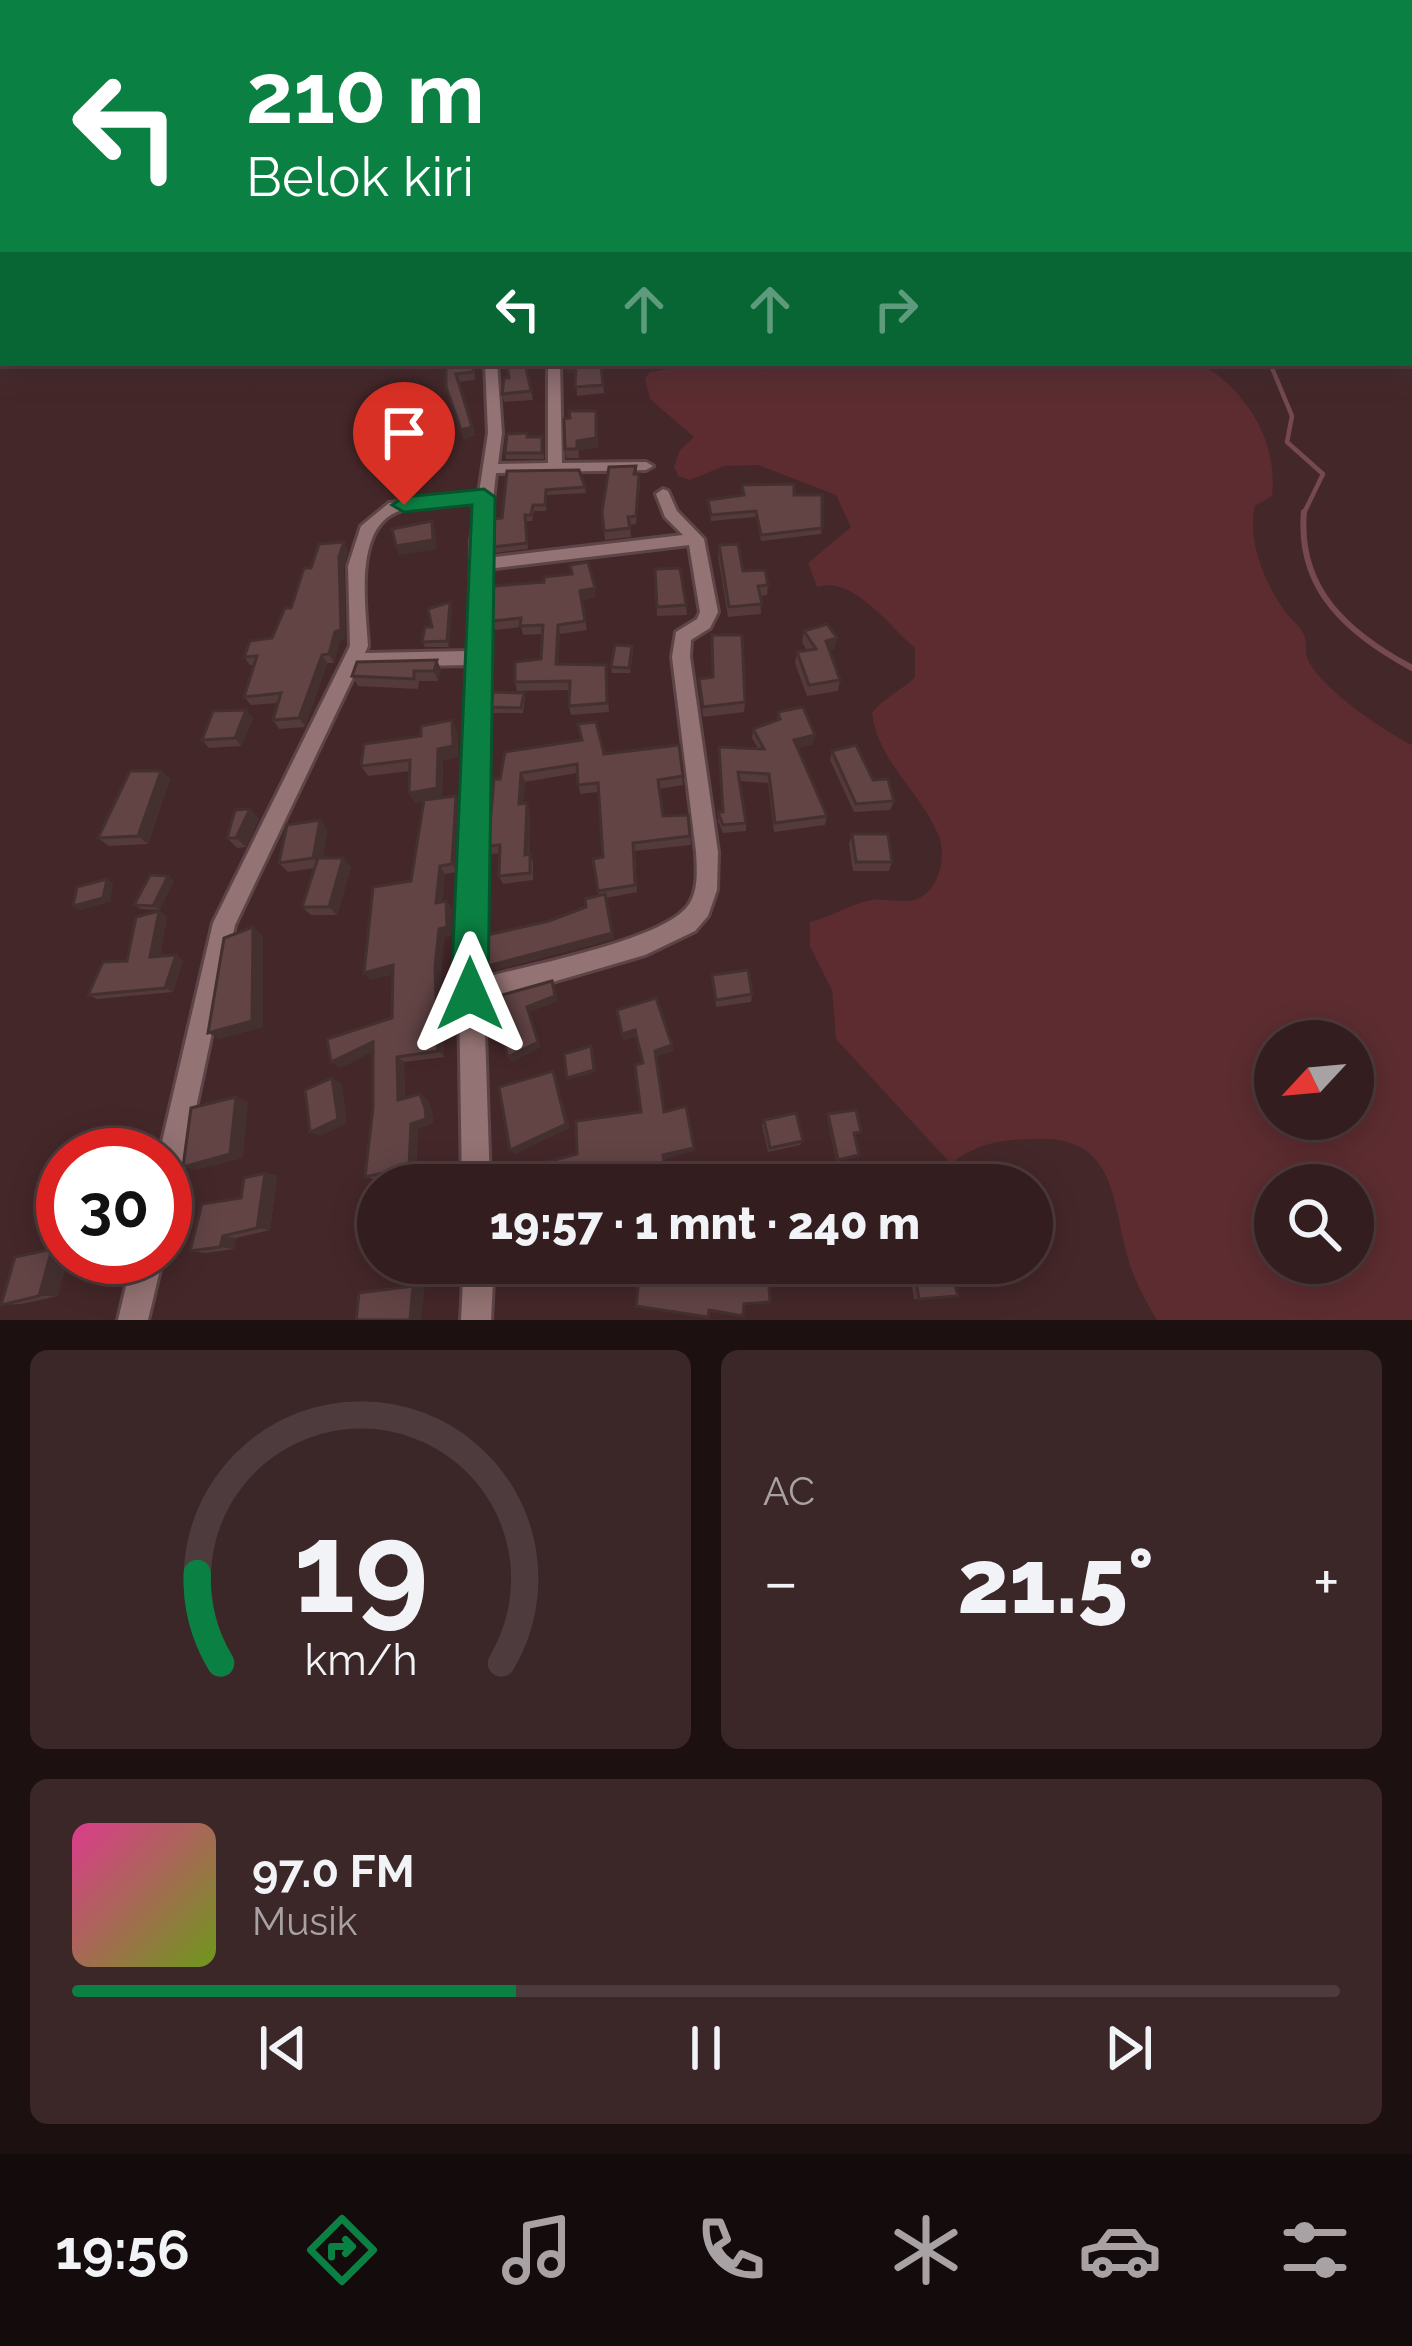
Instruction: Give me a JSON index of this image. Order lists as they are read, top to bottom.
{
  "north": "bottom left",
  "page": {
    "turn": ["210 m", "Belok kiri"],
    "limit": "30",
    "trip": "19:57 · 1 mnt · 240 m",
    "tile": "AC",
    "heat": ["−", "21.5°", "+"],
    "song": ["97.0 FM", "Musik"],
    "tabs": "19:56",
    "gauge": ["19", "km/h"]
  }
}
